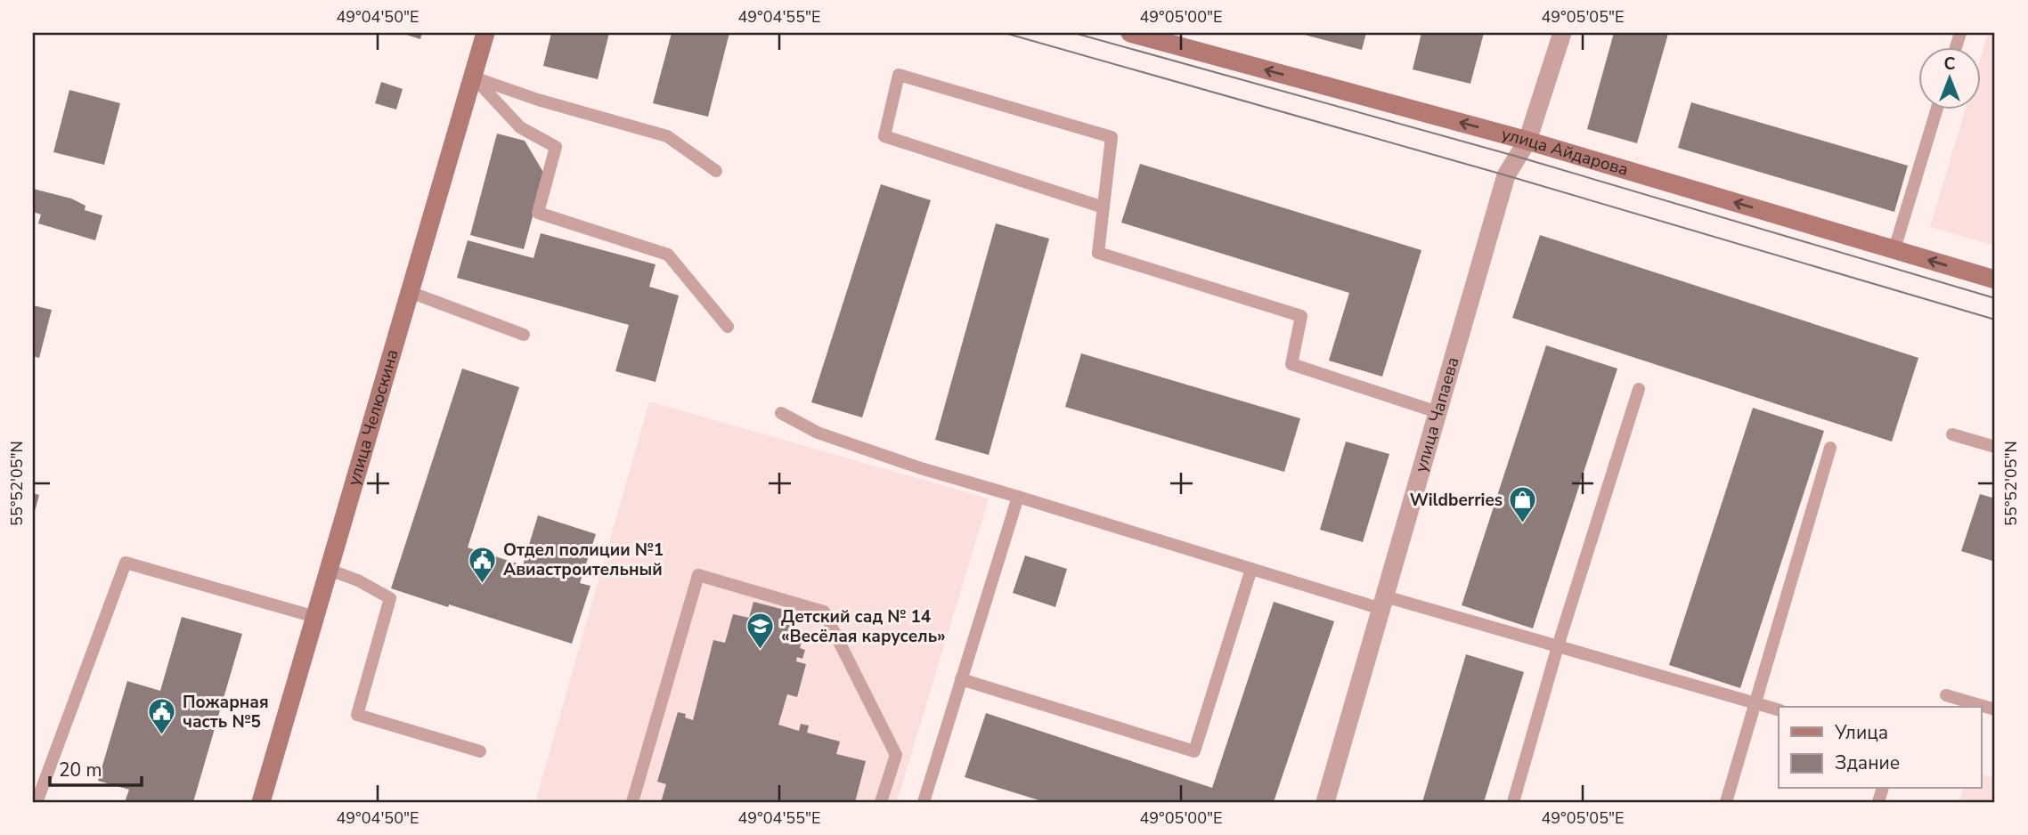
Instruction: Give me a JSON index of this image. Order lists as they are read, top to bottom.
{
  "streets": {
    "street": ["улица Айдарова", "улица Чапаева", "улица Челюскина"]
  },
  "crossings": [
    ["улица Айдарова", "улица Чапаева"]
  ],
  "one_way": ["улица Айдарова"],
  "places": {
    "shop": ["Wildberries"],
    "public building": ["Отдел полиции №1 Авиастроительный", "Пожарная часть №5"],
    "school or university": ["Детский сад № 14 «Весёлая карусель»"]
  },
  "legend": ["Улица", "Здание"],
  "scale_bar": "20 m",
  "north": "top",
  "coordinates": [
    "49°04'50\"E",
    "49°04'55\"E",
    "49°05'00\"E",
    "49°05'05\"E",
    "55°52'05\"N"
  ]
}
